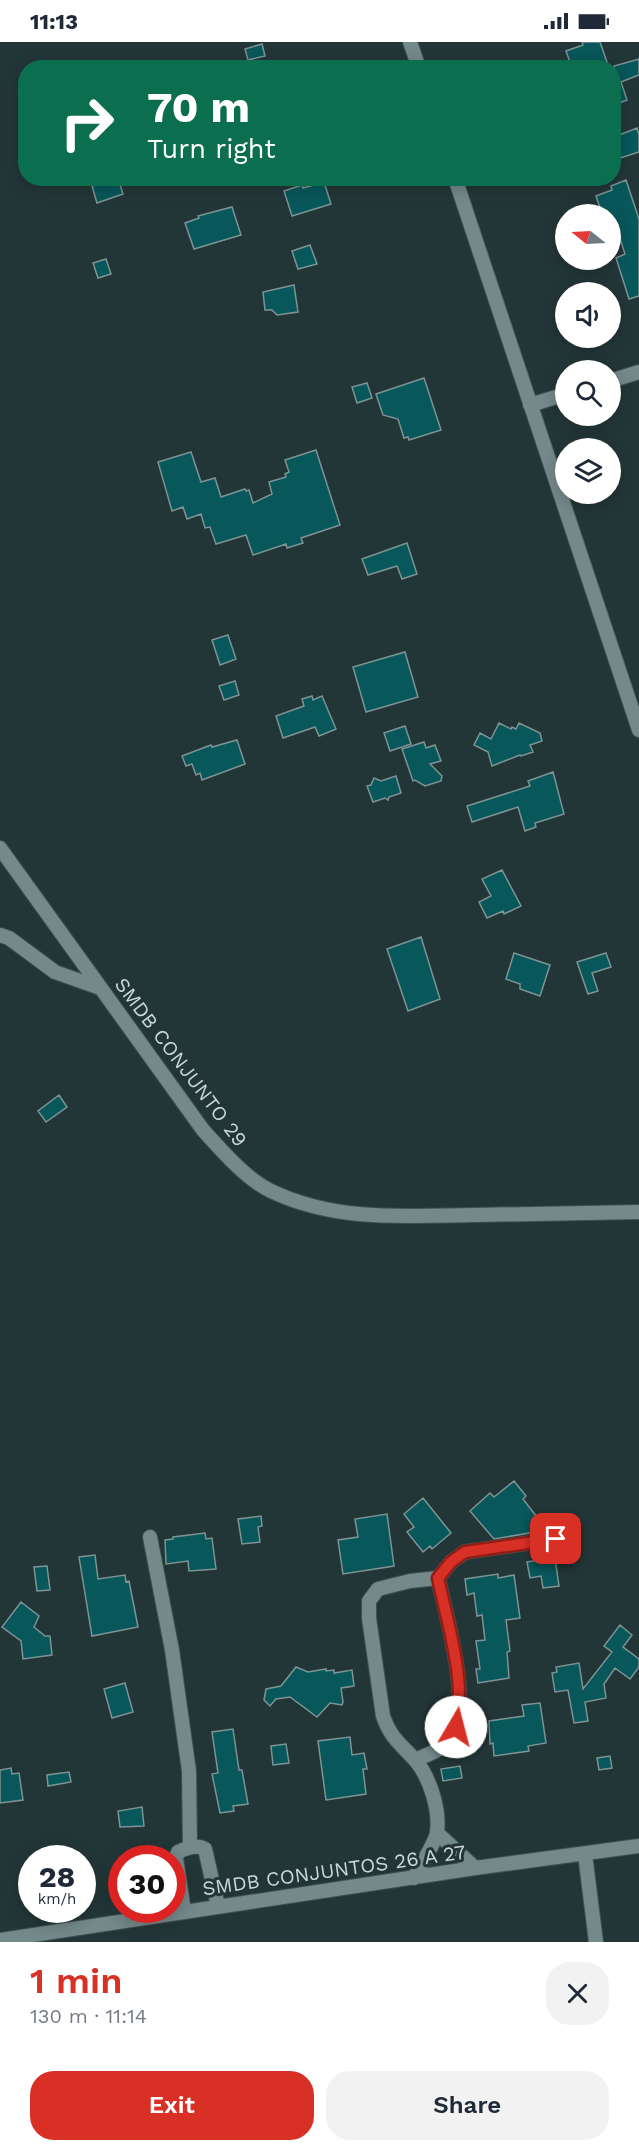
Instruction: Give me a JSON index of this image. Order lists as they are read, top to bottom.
{
  "streets": {
    "street": ["SMDB CONJUNTO 29", "SMDB CONJUNTOS 26 A 27"]
  },
  "north": "left",
  "page": {
    "status": "11:13",
    "turn": ["70 m", "Turn right"],
    "speed": "28 km/h",
    "limit": "30",
    "heading": ["1 min", "130 m · 11:14"],
    "buttons": ["Exit", "Share"]
  }
}
